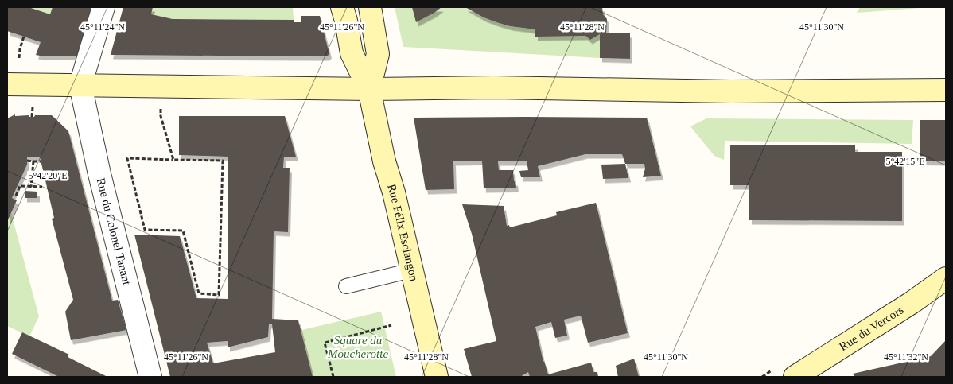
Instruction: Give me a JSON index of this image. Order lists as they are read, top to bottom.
{
  "streets": {
    "street": ["Rue du Colonel Tanant", "Rue Félix Esclangon", "Rue du Vercors"]
  },
  "parks": ["Square du Moucherotte"],
  "coordinates": [
    "45°11'24\"N",
    "45°11'26\"N",
    "45°11'28\"N",
    "45°11'30\"N",
    "5°42'15\"E",
    "5°42'20\"E",
    "45°11'32\"N"
  ]
}
